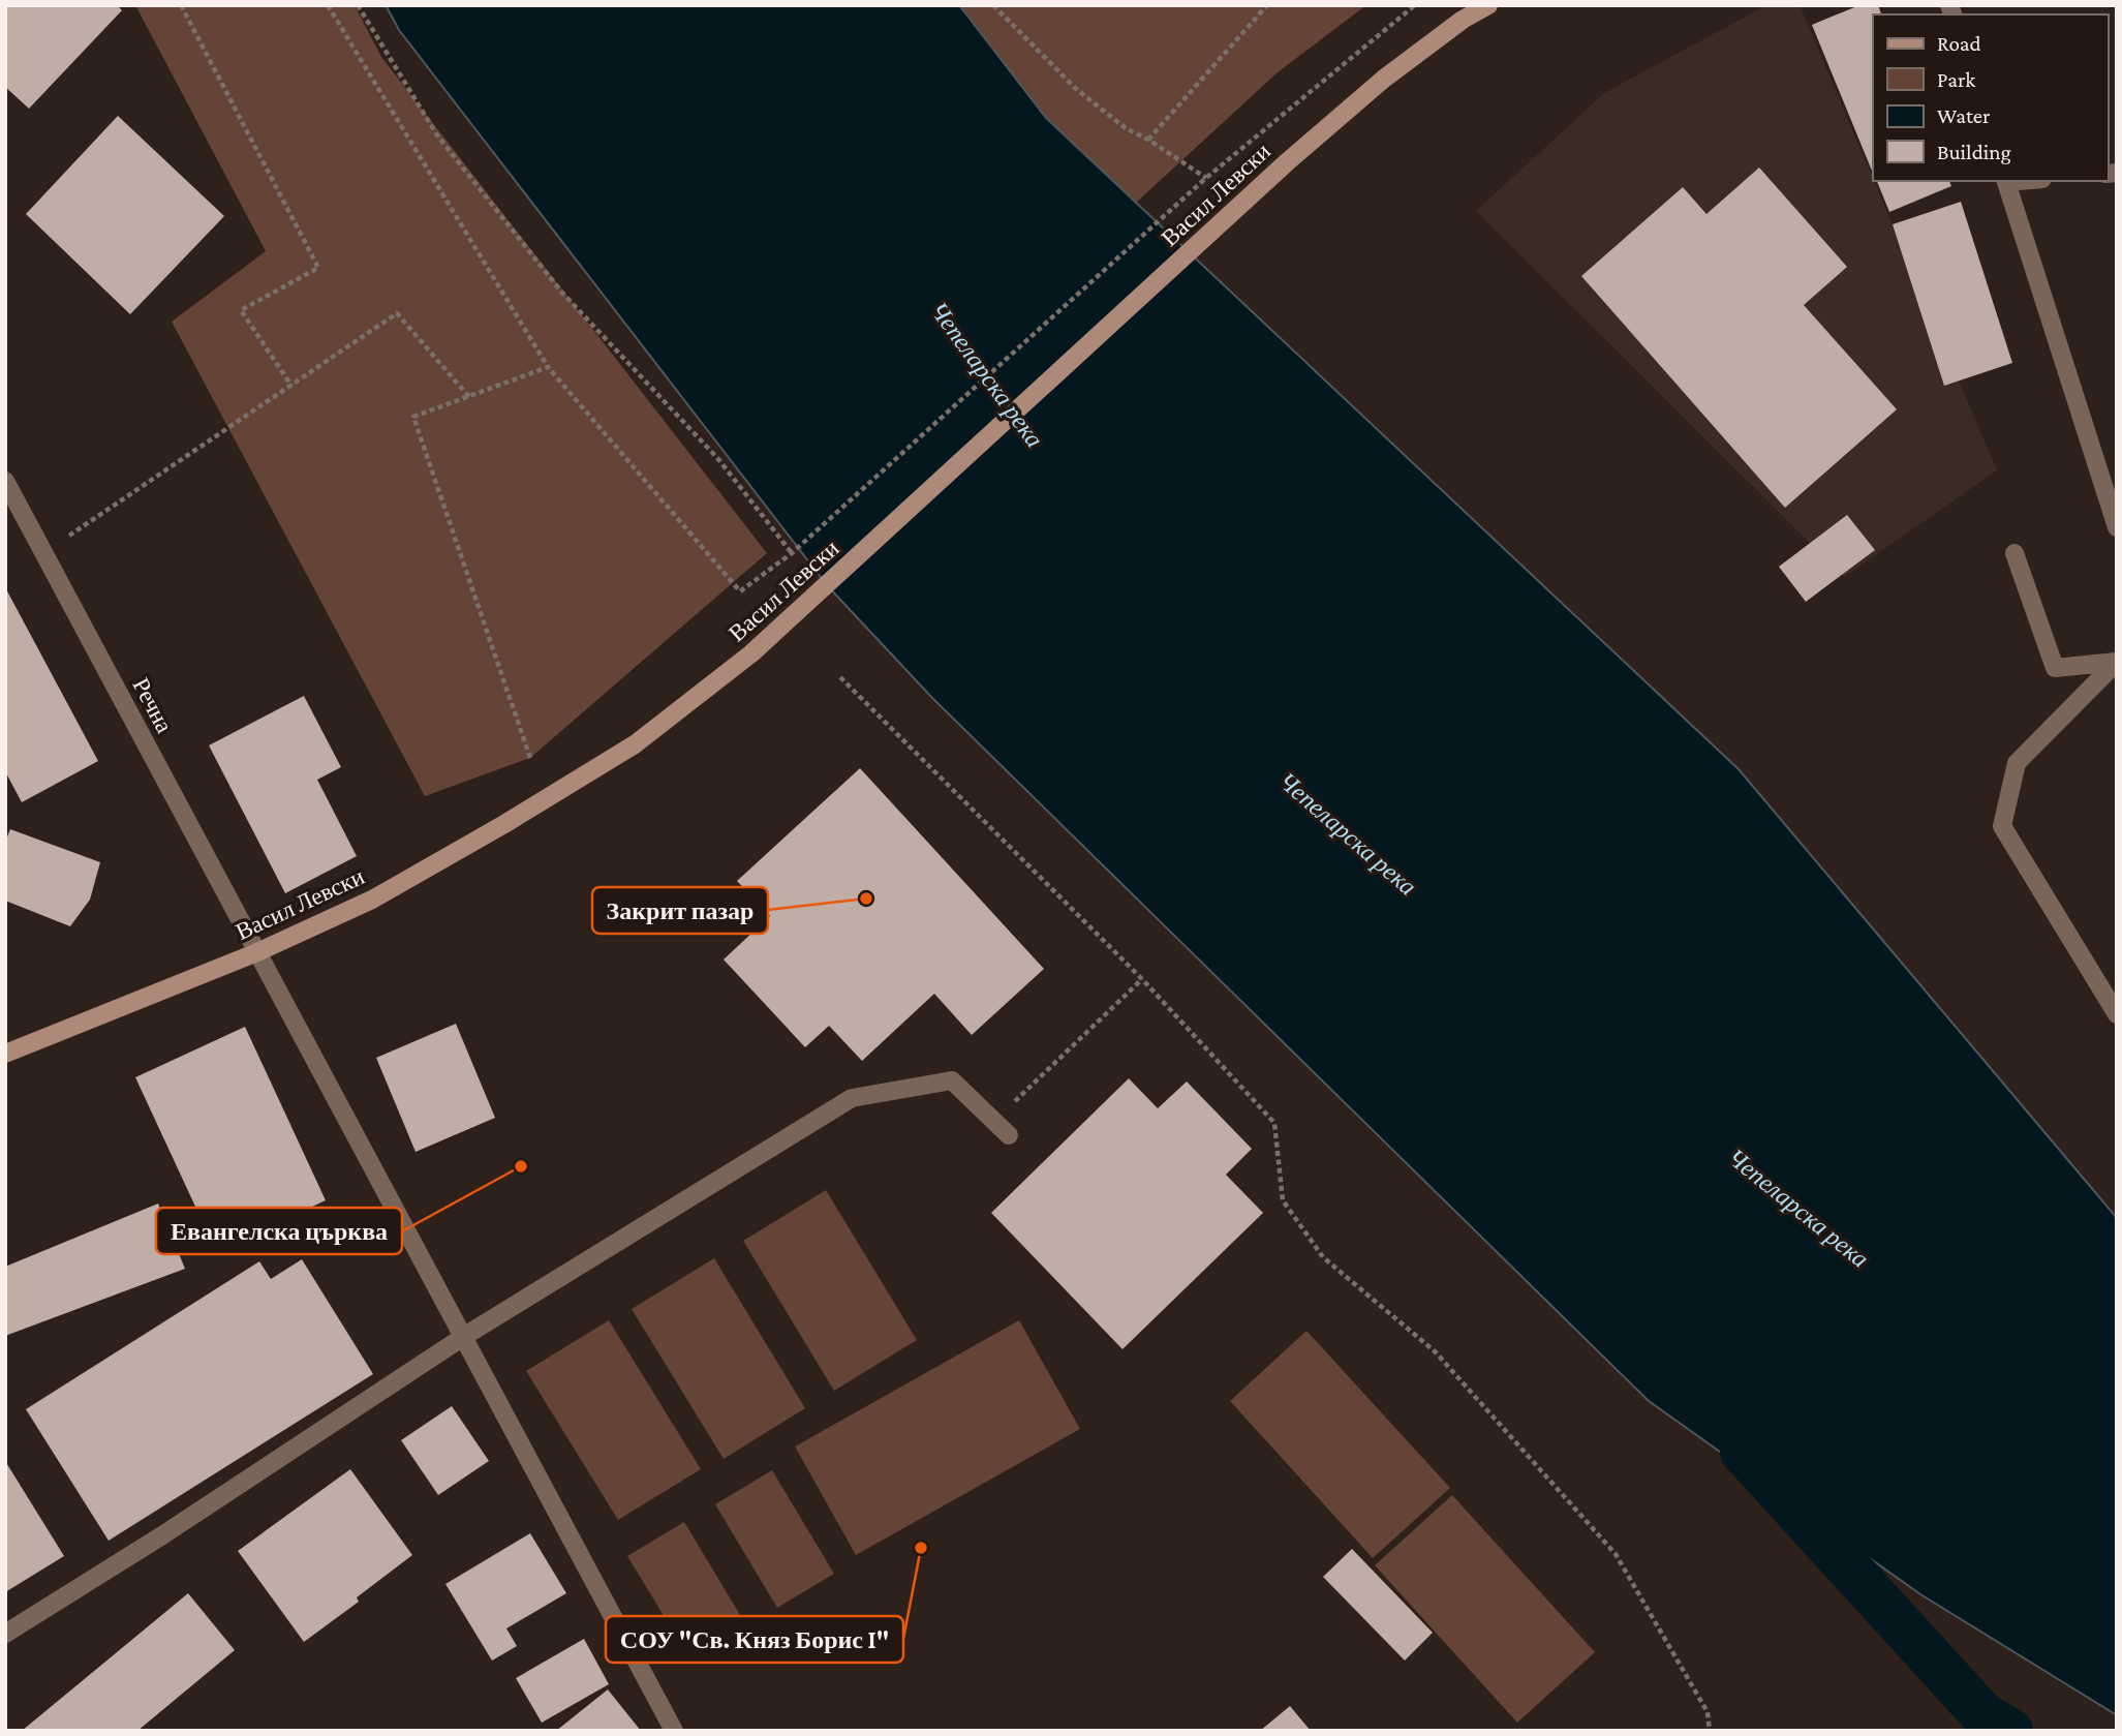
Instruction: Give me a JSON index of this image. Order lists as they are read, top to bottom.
{
  "streets": {
    "main road": ["Васил Левски"],
    "street": ["Речна"]
  },
  "crossings": [
    ["Васил Левски", "Речна"]
  ],
  "water": ["Чепеларска река"],
  "places": ["Закрит пазар", "Евангелска църква", "СОУ \"Св. Княз Борис I\""],
  "legend": [
    "Road",
    "Park",
    "Water",
    "Building"
  ]
}
